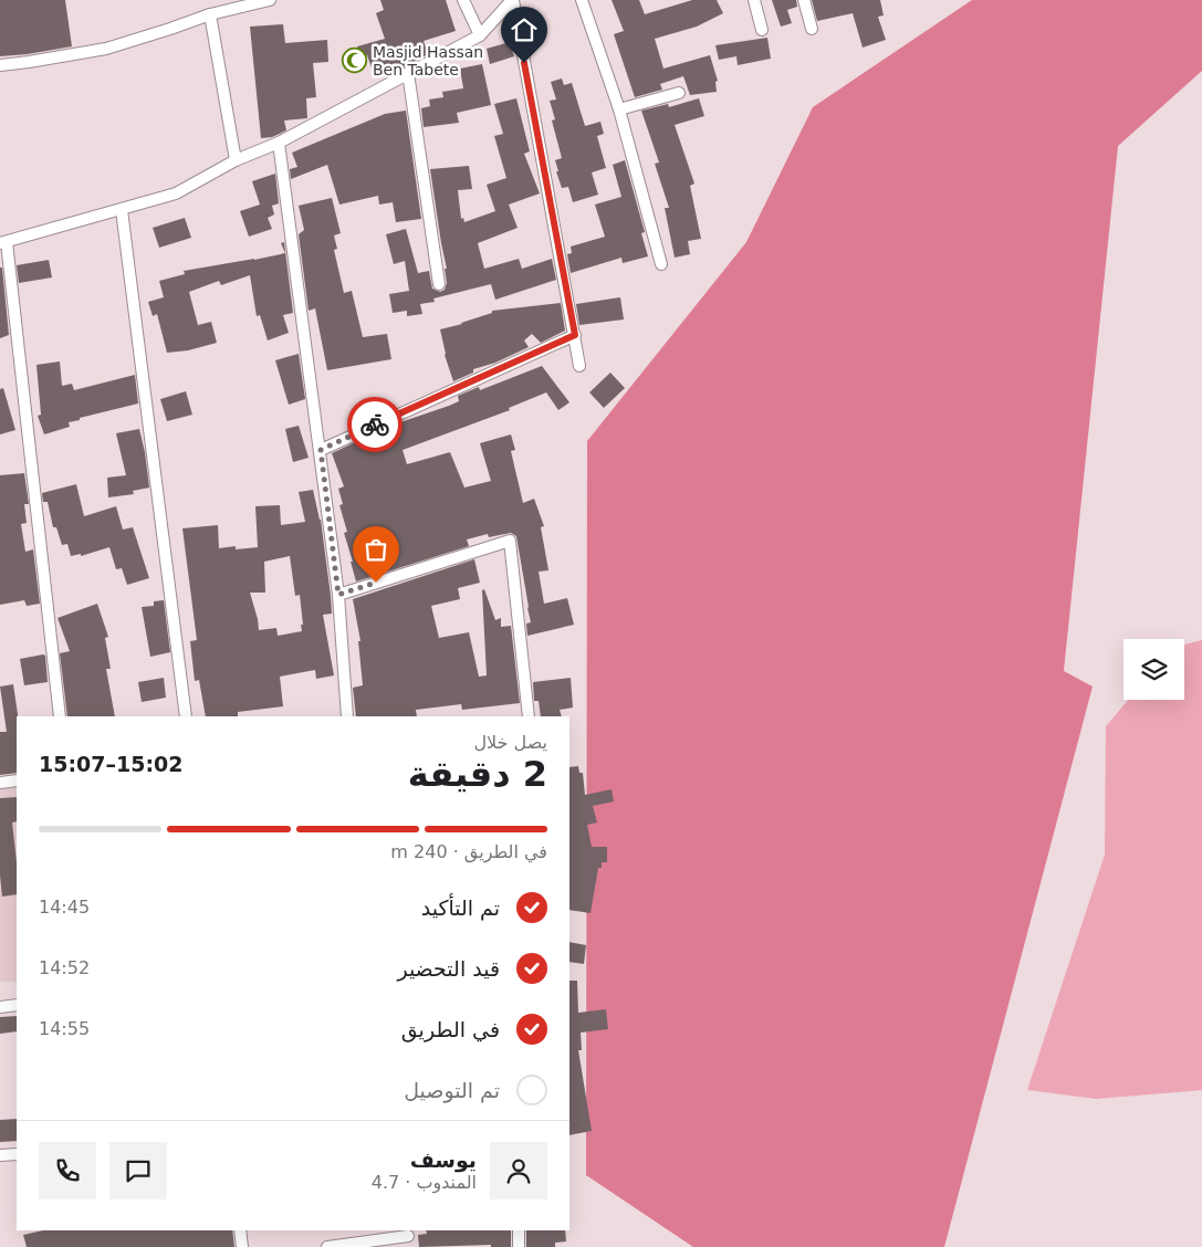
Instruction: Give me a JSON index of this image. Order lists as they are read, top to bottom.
{
  "places": {
    "mosque": ["Masjid Hassan Ben Tabete"]
  },
  "page": {
    "heading": ["2 دقيقة", "يصل خلال", "15:02–15:07"],
    "panel": ["يوسف", "المندوب · 4.7"],
    "bar": "في الطريق · 240 m",
    "list": [
      ["تم التأكيد", "14:45"],
      ["قيد التحضير", "14:52"],
      ["في الطريق", "14:55"],
      "تم التوصيل"
    ]
  }
}
